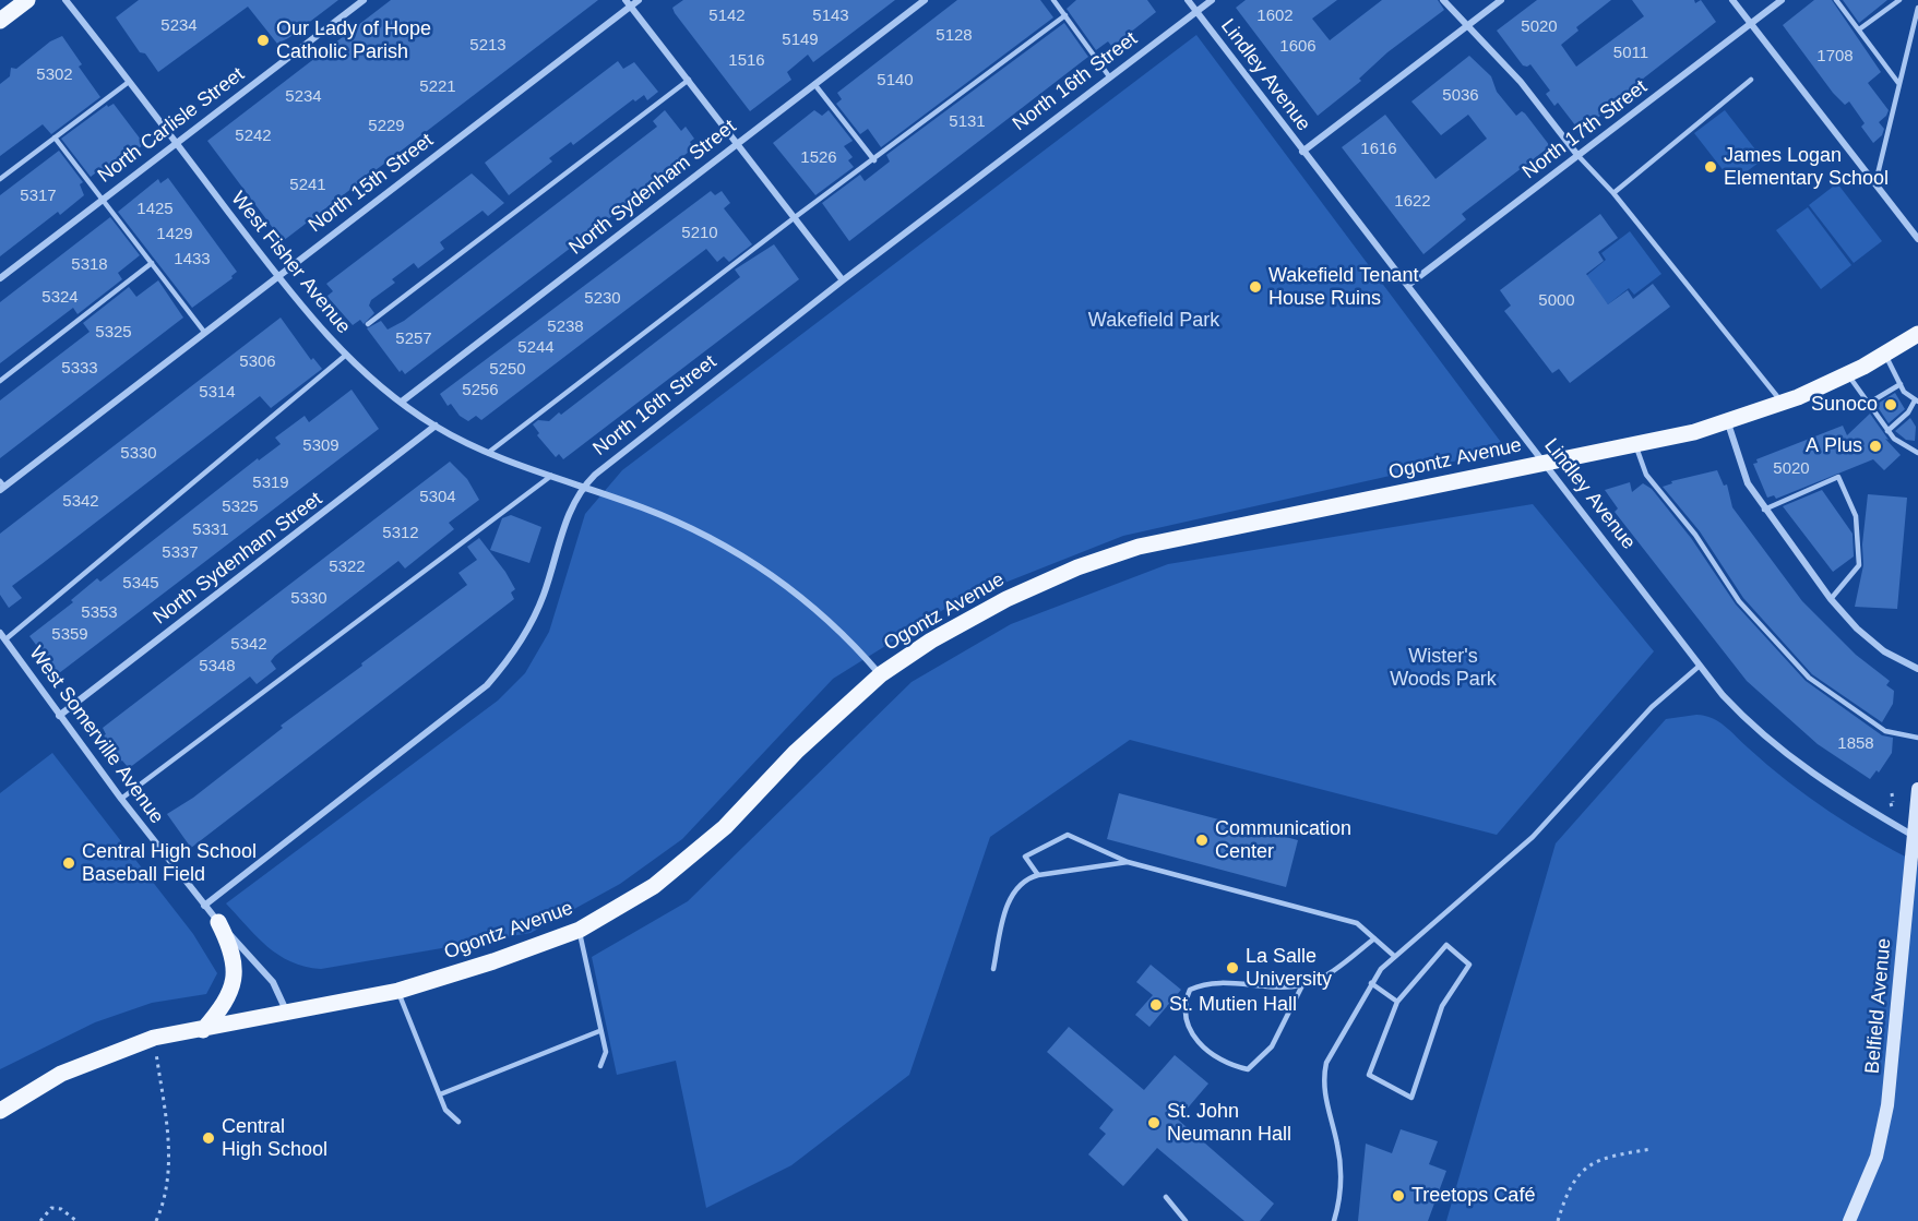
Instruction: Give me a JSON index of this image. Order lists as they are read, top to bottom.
{
  "streets": {
    "main road": ["Ogontz Avenue"],
    "street": [
      "Lindley Avenue",
      "North 16th Street",
      "North Carlisle Street",
      "North 17th Street",
      "North 15th Street",
      "North Sydenham Street",
      "West Fisher Avenue",
      "West Somerville Avenue",
      "Belfield Avenue"
    ]
  },
  "crossings": [
    ["Lindley Avenue", "North 16th Street"],
    ["Lindley Avenue", "North 17th Street"],
    ["Lindley Avenue", "Ogontz Avenue"],
    ["Lindley Avenue", "Belfield Avenue"],
    ["North 16th Street", "West Fisher Avenue"],
    ["North 16th Street", "West Somerville Avenue"],
    ["North Carlisle Street", "West Fisher Avenue"],
    ["North 15th Street", "West Fisher Avenue"],
    ["North Sydenham Street", "West Fisher Avenue"],
    ["North Sydenham Street", "West Somerville Avenue"],
    ["West Fisher Avenue", "Ogontz Avenue"],
    ["Ogontz Avenue", "West Somerville Avenue"]
  ],
  "parks": ["Wakefield Park", "Wister's Woods Park"],
  "places": [
    "Our Lady of Hope Catholic Parish",
    "James Logan Elementary School",
    "Wakefield Tenant House Ruins",
    "Sunoco",
    "A Plus",
    "Communication Center",
    "Central High School Baseball Field",
    "La Salle University",
    "St. Mutien Hall",
    "St. John Neumann Hall",
    "Central High School",
    "Treetops Café"
  ],
  "house_numbers": [
    "5142",
    "5143",
    "1602",
    "5234",
    "5020",
    "5128",
    "5149",
    "5213",
    "1606",
    "5011",
    "1708",
    "1516",
    "5302",
    "5140",
    "5221",
    "5036",
    "5234",
    "5131",
    "5229",
    "5242",
    "1616",
    "1526",
    "5241",
    "5317",
    "1622",
    "1425",
    "5210",
    "1429",
    "1433",
    "5318",
    "5324",
    "5230",
    "5000",
    "5238",
    "5325",
    "5257",
    "5244",
    "5306",
    "5333",
    "5250",
    "5256",
    "5314",
    "5309",
    "5330",
    "5020",
    "5319",
    "5304",
    "5342",
    "5325",
    "5331",
    "5312",
    "5337",
    "5322",
    "5345",
    "5330",
    "5353",
    "5359",
    "5342",
    "5348",
    "1858"
  ]
}
